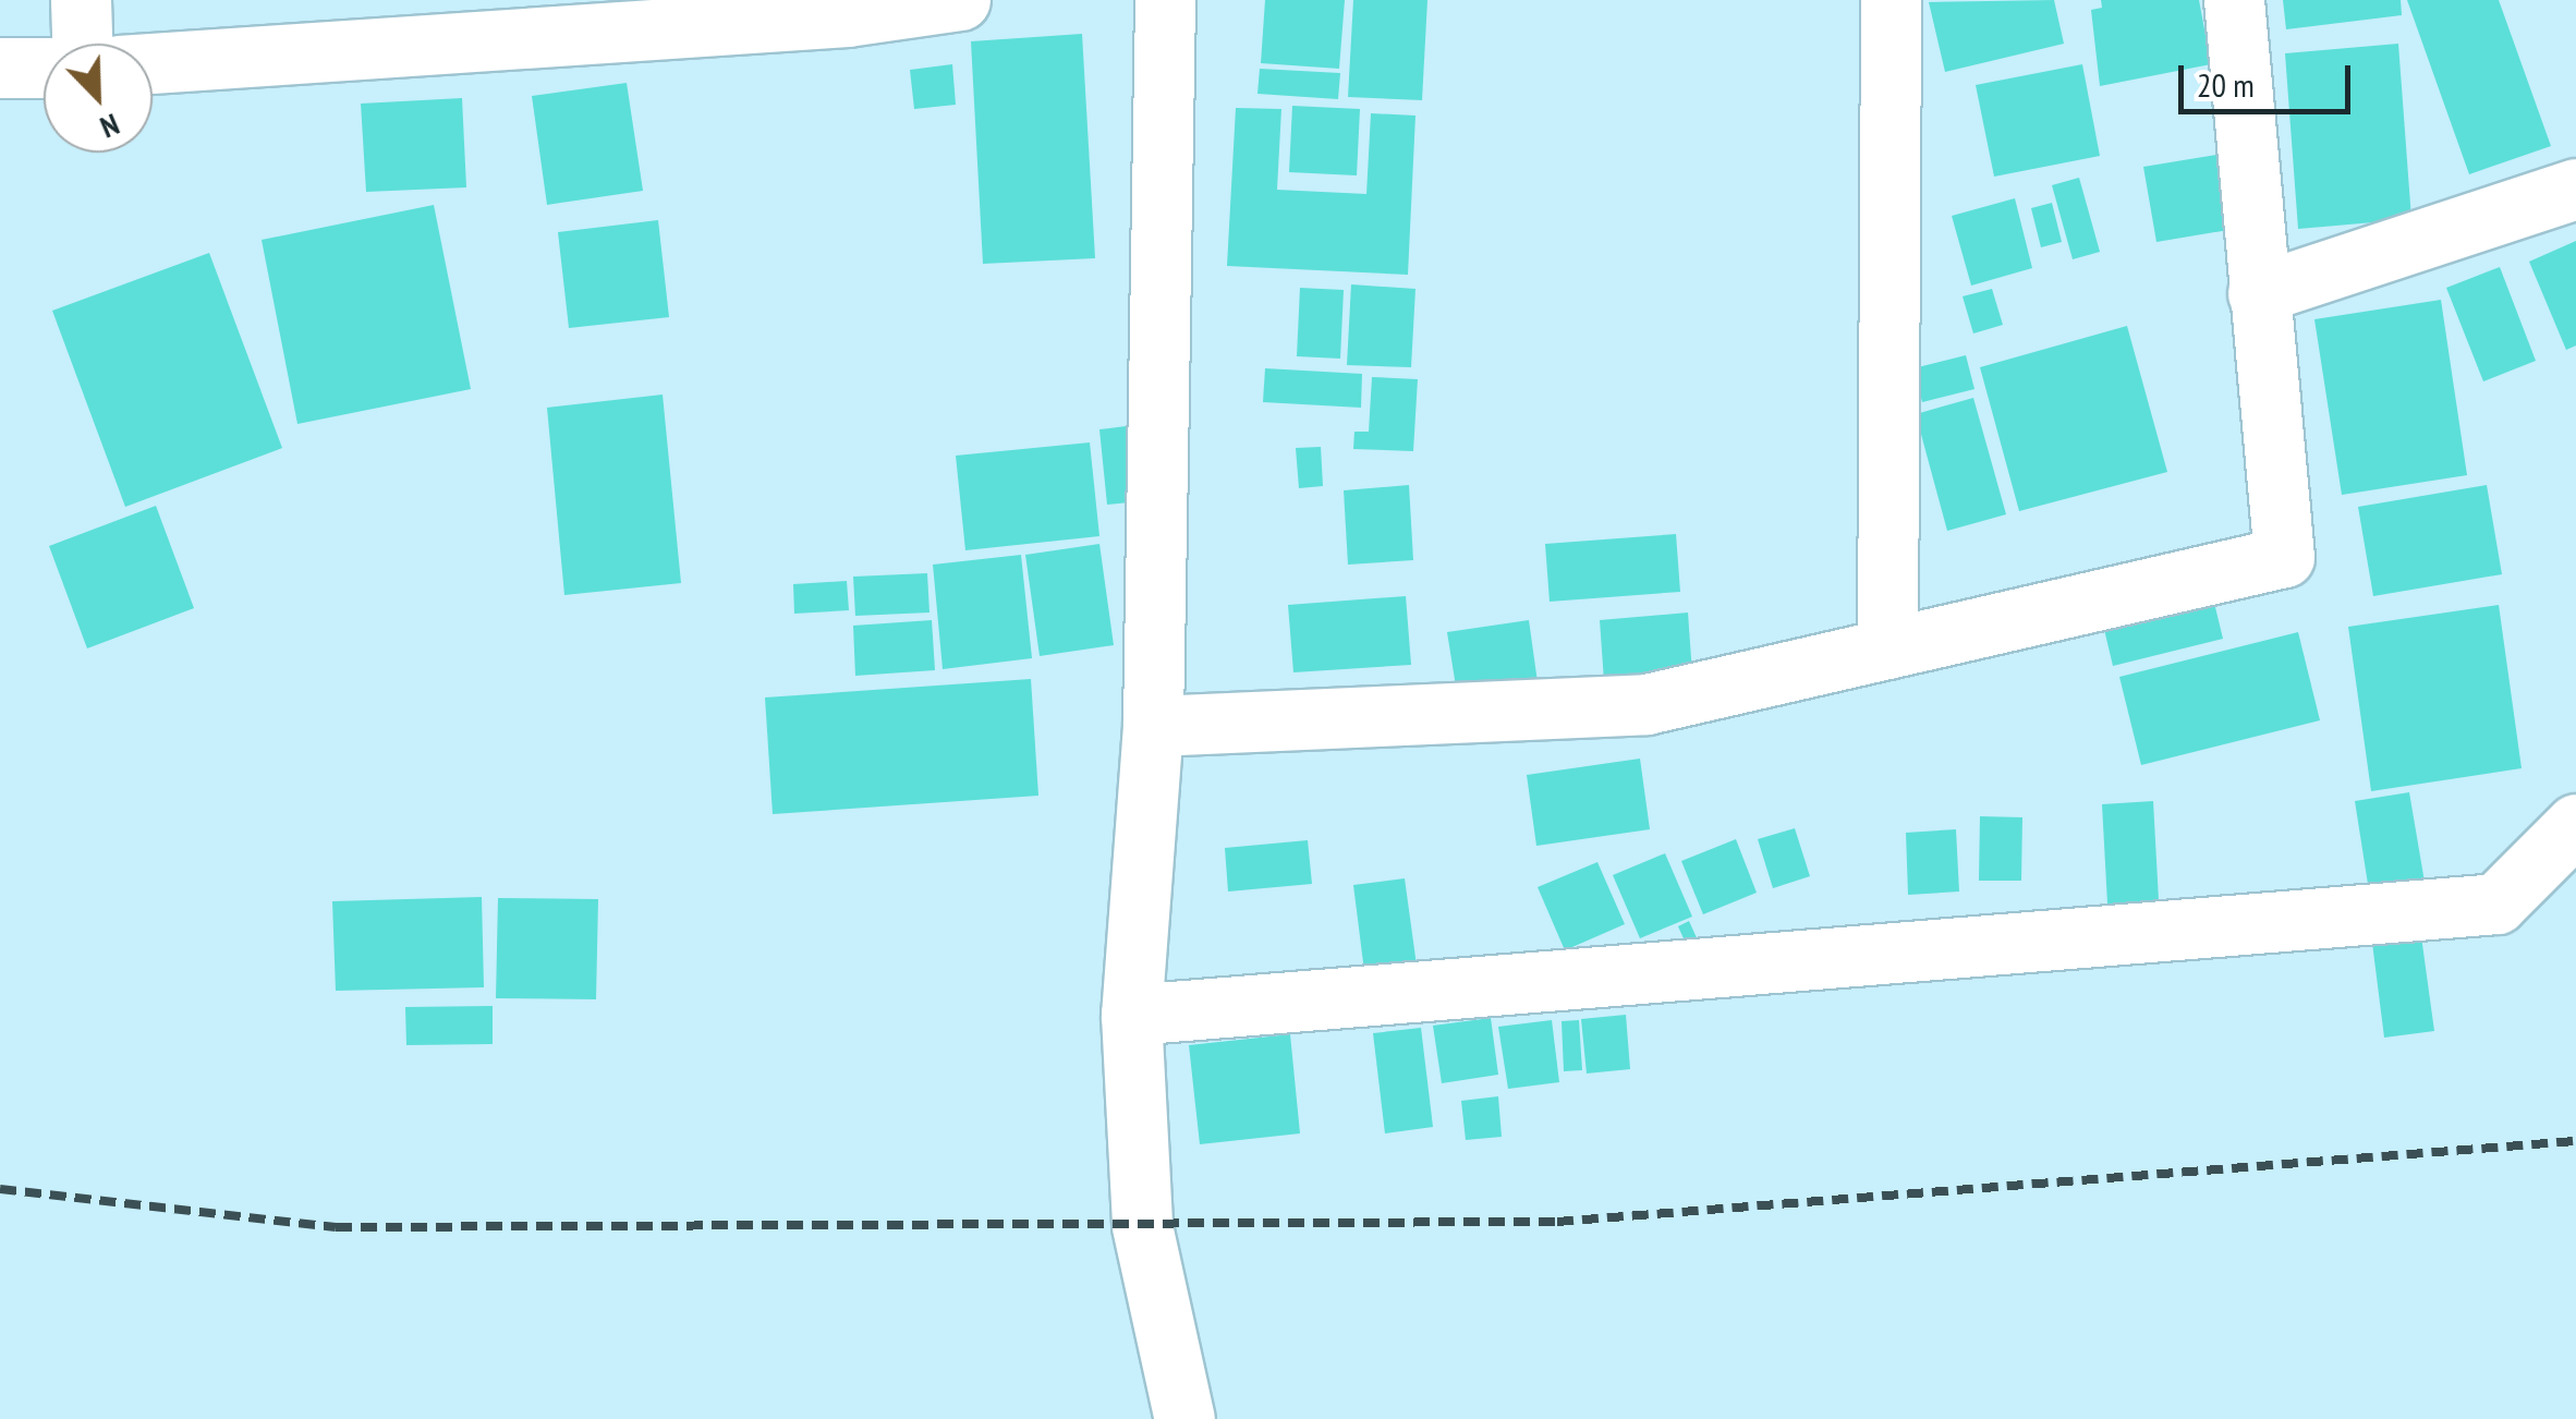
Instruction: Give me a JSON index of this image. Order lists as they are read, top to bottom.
{
  "scale_bar": "20 m",
  "north": "bottom right"
}
